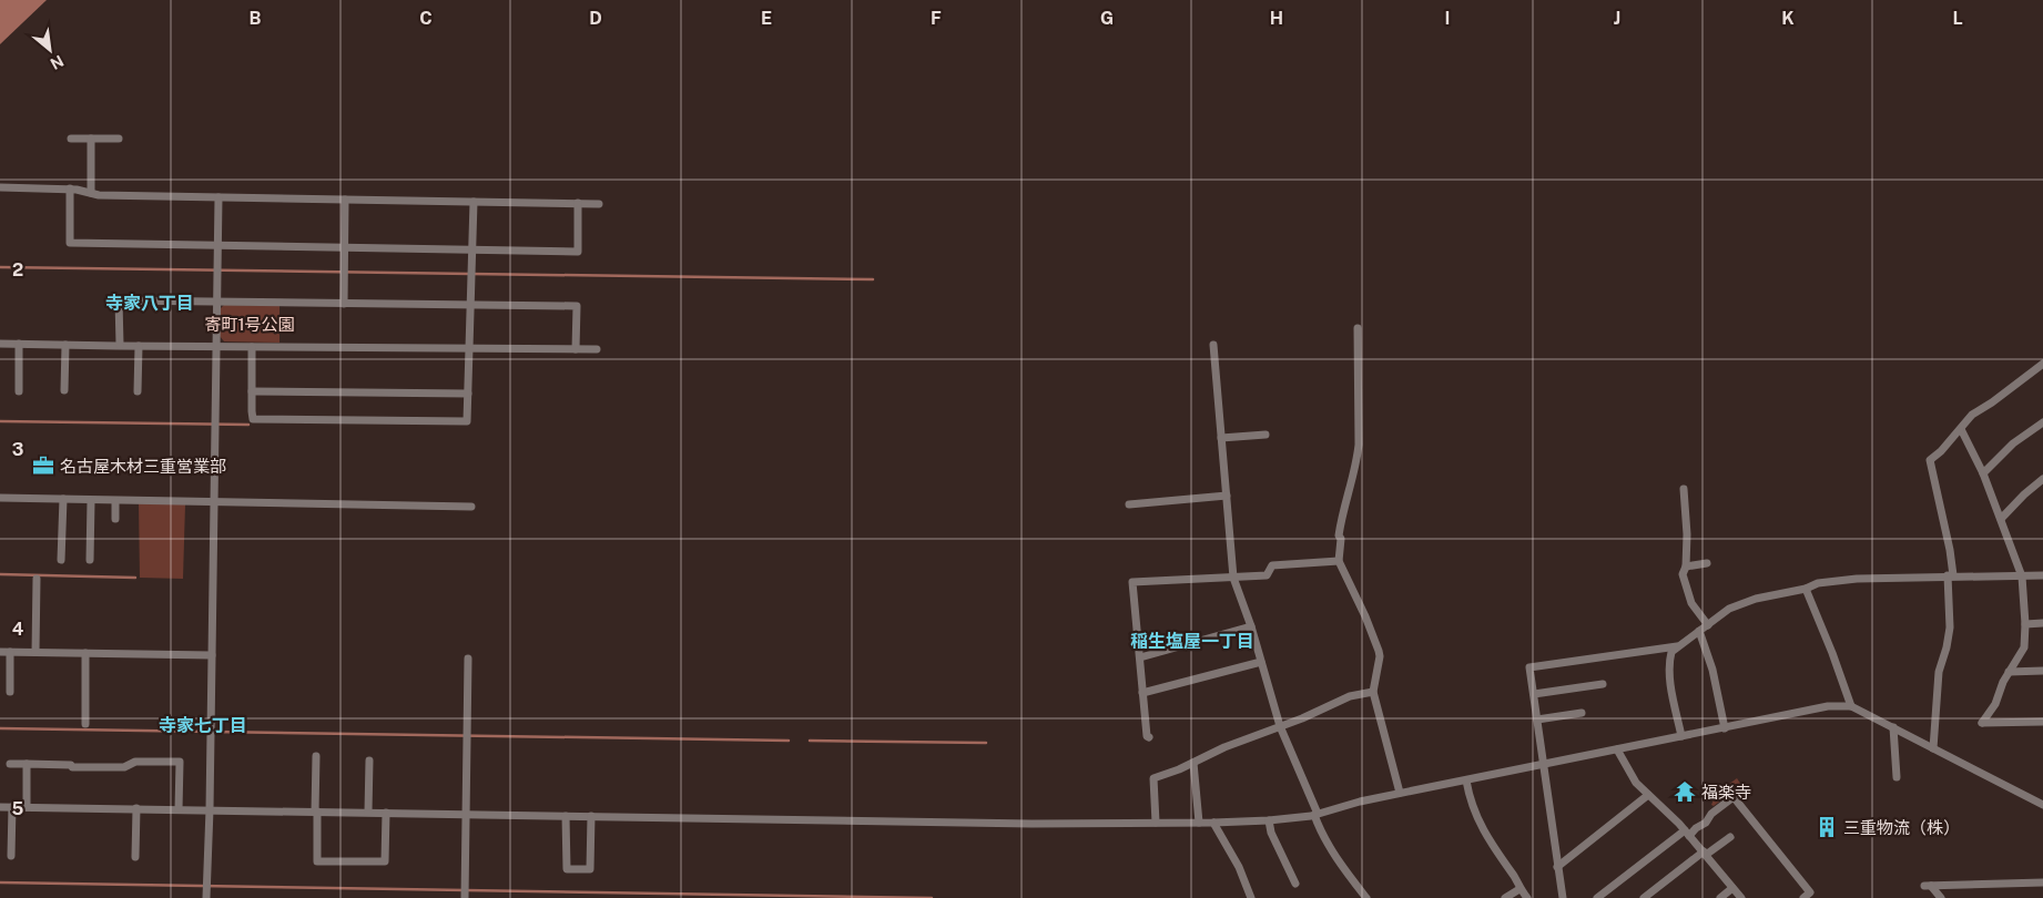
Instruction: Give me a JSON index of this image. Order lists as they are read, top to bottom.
{
  "districts": ["寺家八丁目", "稲生塩屋一丁目", "寺家七丁目"],
  "parks": ["寄町1号公園"],
  "places": {
    "office": ["名古屋木材三重営業部"],
    "temple": ["福楽寺"],
    "building": ["三重物流（株）"]
  },
  "north": "bottom right",
  "grid": {
    "columns": [
      "B",
      "C",
      "D",
      "E",
      "F",
      "G",
      "H",
      "I",
      "J",
      "K",
      "L"
    ],
    "rows": [
      "2",
      "3",
      "4",
      "5"
    ]
  }
}
